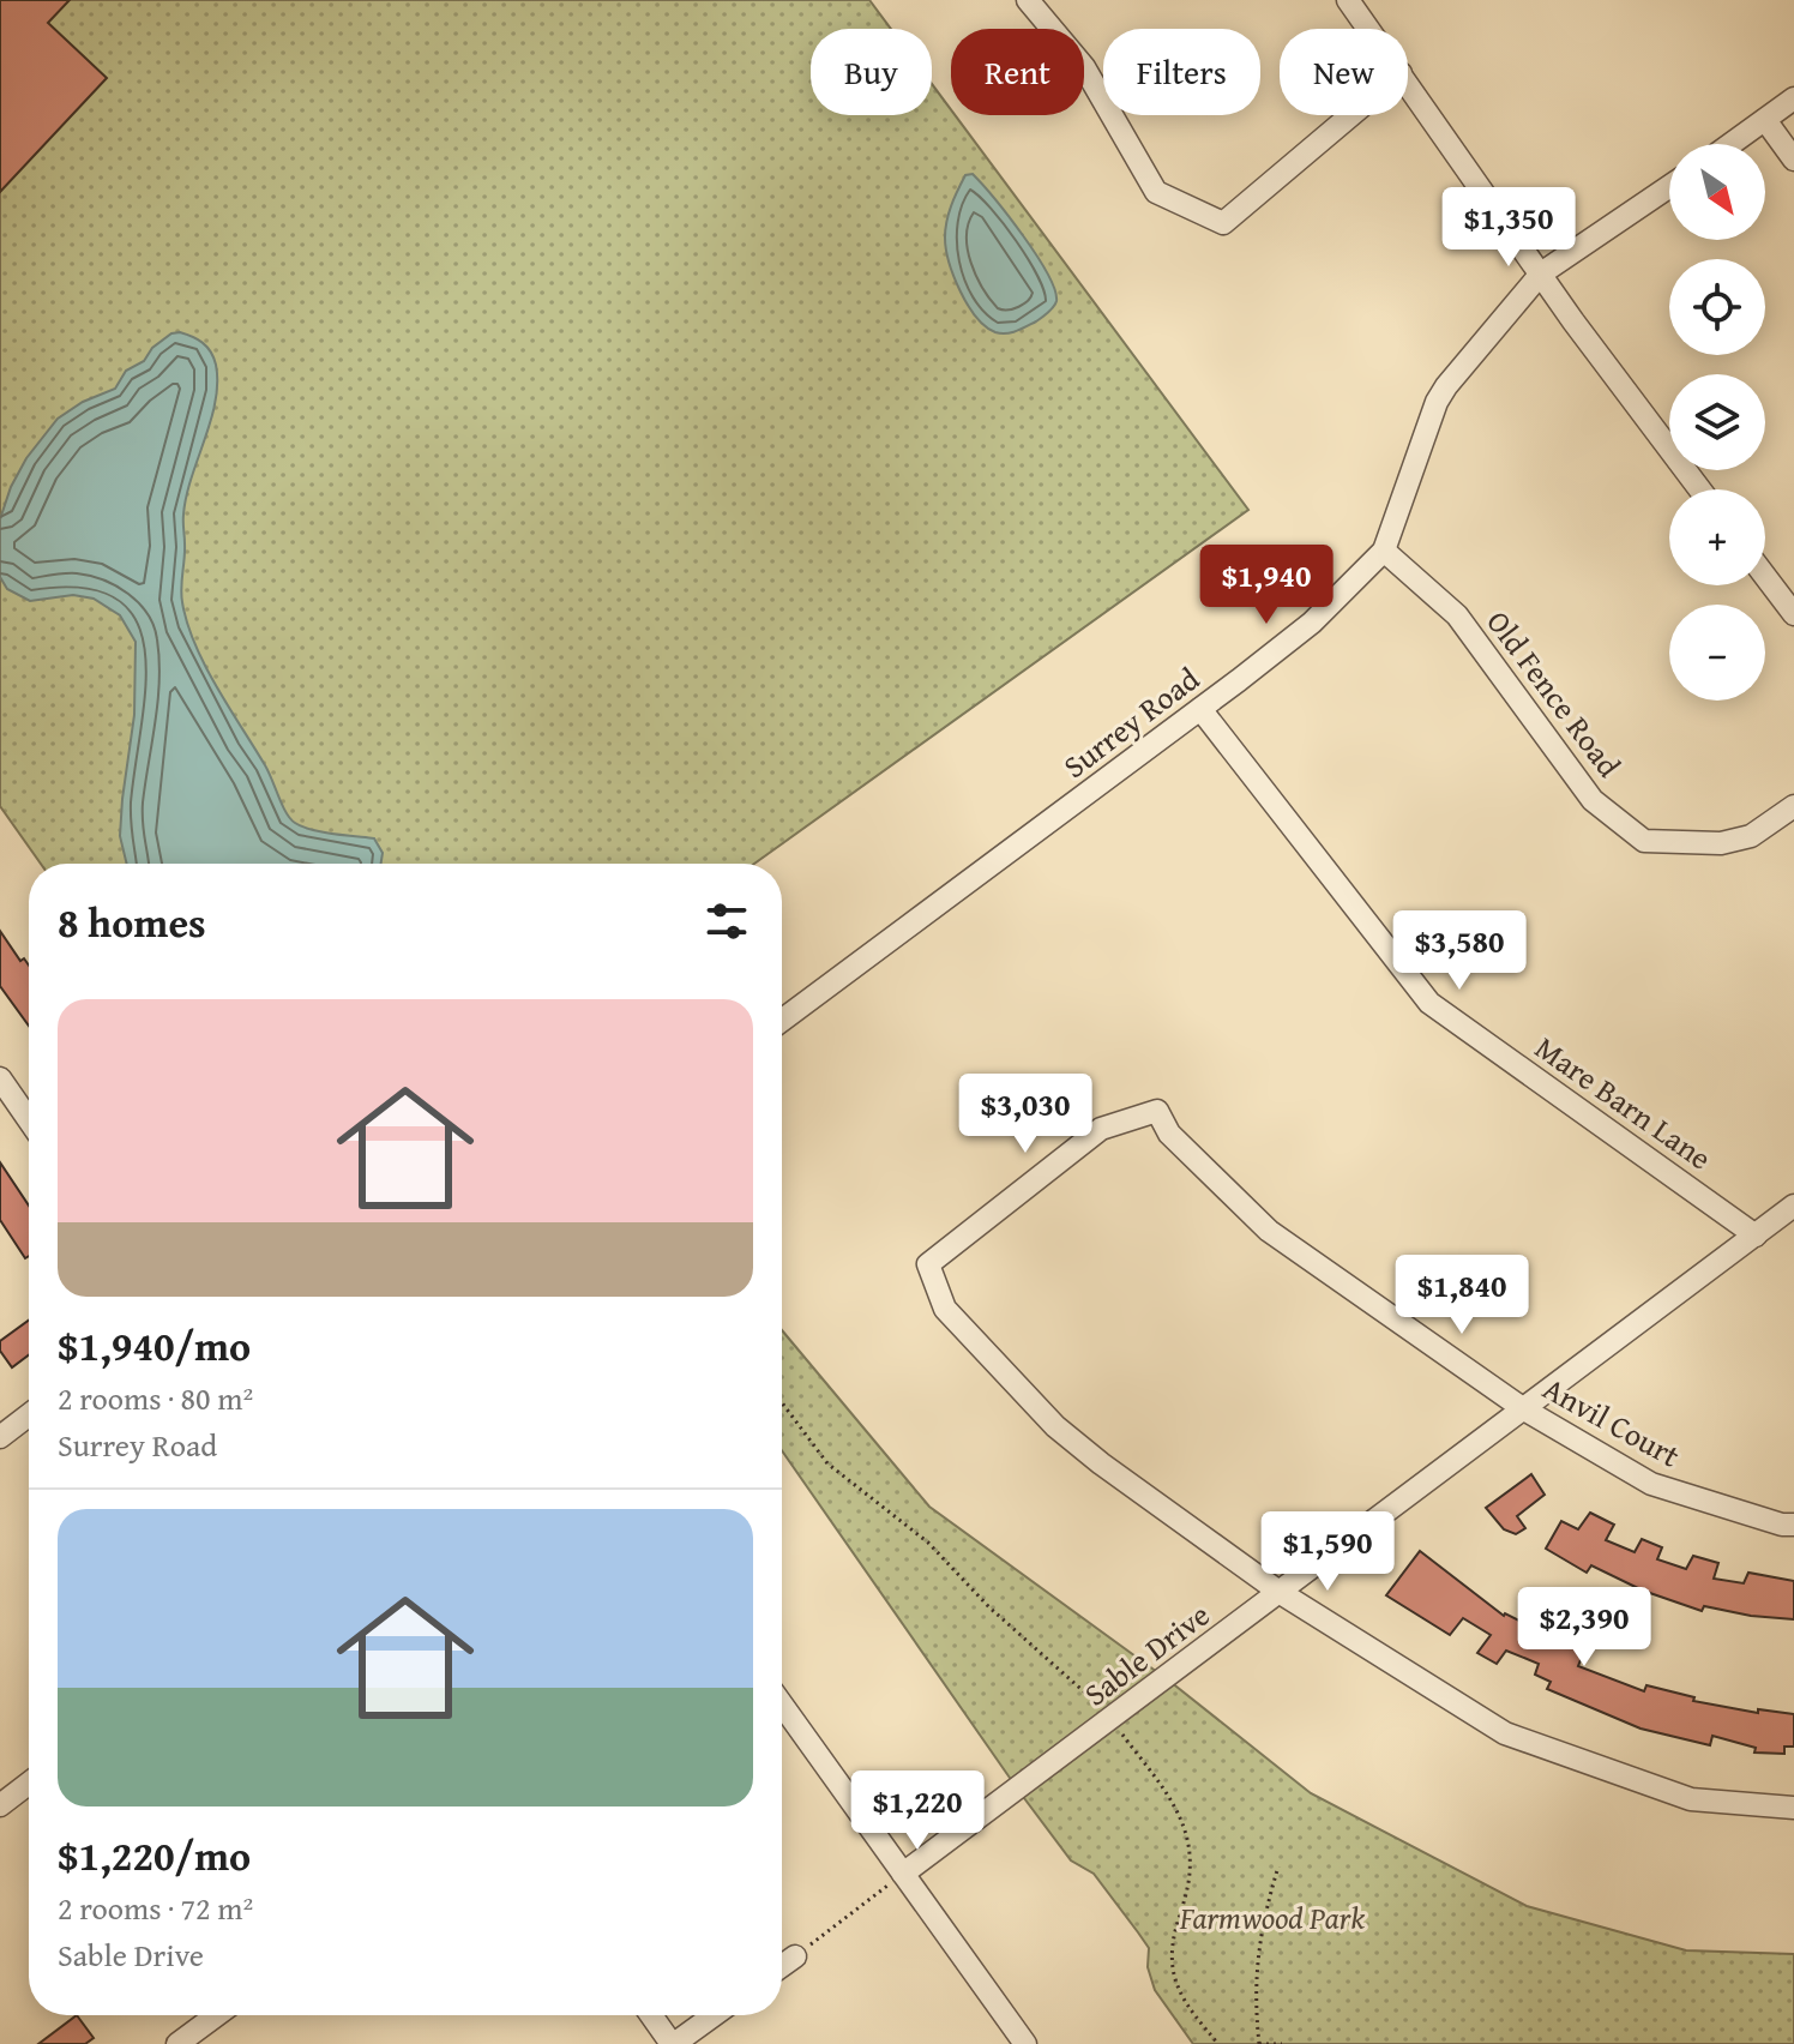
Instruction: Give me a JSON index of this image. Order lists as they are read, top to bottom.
{
  "streets": {
    "street": [
      "Old Fence Road",
      "Surrey Road",
      "Mare Barn Lane",
      "Anvil Court",
      "Sable Drive"
    ]
  },
  "crossings": [
    ["Old Fence Road", "Surrey Road"],
    ["Surrey Road", "Mare Barn Lane"],
    ["Mare Barn Lane", "Sable Drive"],
    ["Anvil Court", "Sable Drive"]
  ],
  "parks": ["Farmwood Park"],
  "north": "bottom right",
  "page": {
    "chip": [
      "Buy",
      "Rent",
      "Filters",
      "New"
    ],
    "map_buttons": ["+", "−"],
    "price": [
      "$1,350",
      "$1,940",
      "$3,580",
      "$3,030",
      "$1,840",
      "$1,590",
      "$2,390",
      "$1,220"
    ],
    "heading": "8 homes",
    "list": [
      {
        "name": "$1,940/mo",
        "note": "2 rooms · 80 m² · Surrey Road"
      },
      {
        "name": "$1,220/mo",
        "note": "2 rooms · 72 m² · Sable Drive"
      }
    ]
  }
}
